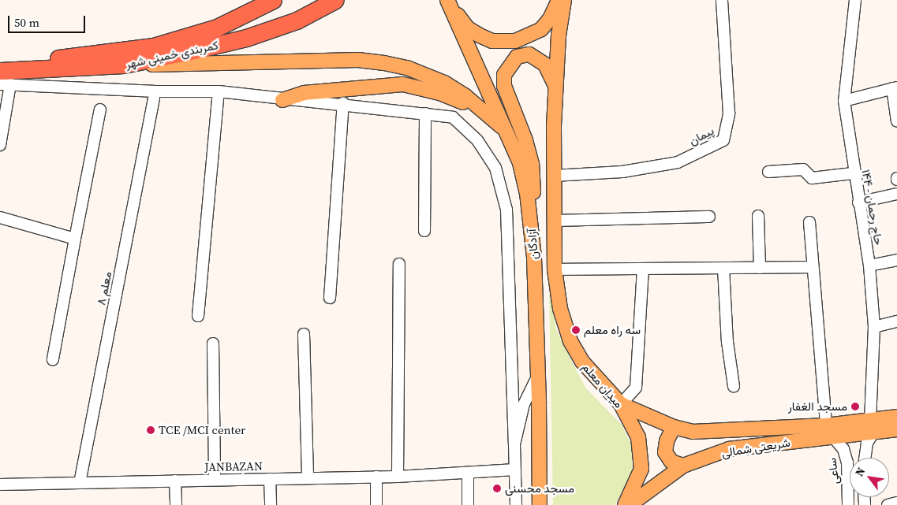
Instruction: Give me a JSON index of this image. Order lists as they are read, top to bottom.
{
  "streets": {
    "highway": ["کمربندی خمینی شهر"],
    "main road": ["آزادگان", "میدان معلم", "شریعتی شمالی"],
    "street": [
      "پیمان",
      "حاج رحمان - ۱۴۴",
      "معلم ۸",
      "JANBAZAN",
      "ساعی"
    ]
  },
  "crossings": [
    ["پیمان", "آزادگان"],
    ["حاج رحمان - ۱۴۴", "شریعتی شمالی"],
    ["آزادگان", "میدان معلم"],
    ["معلم ۸", "JANBAZAN"],
    ["میدان معلم", "شریعتی شمالی"],
    ["شریعتی شمالی", "ساعی"]
  ],
  "places": [
    "سه راه معلم",
    "مسجد الغفار",
    "TCE /MCI center",
    "مسجد محسنی"
  ],
  "scale_bar": "50 m",
  "north": "top left"
}
